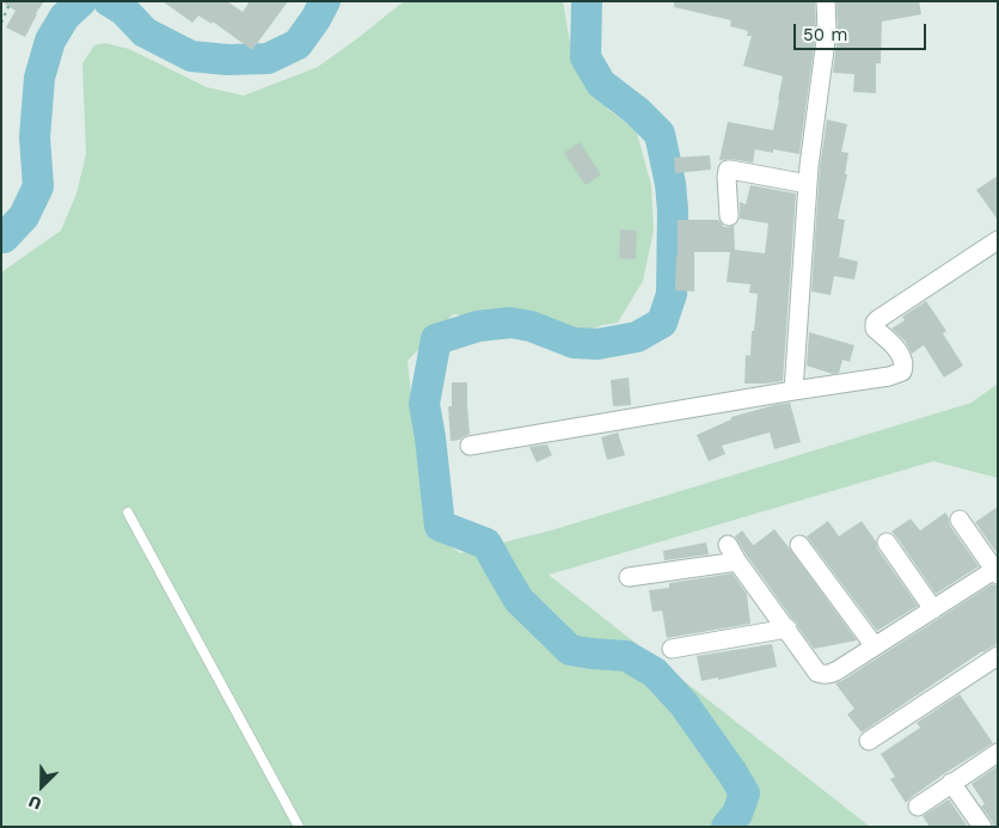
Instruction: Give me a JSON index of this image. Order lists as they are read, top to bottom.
{
  "scale_bar": "50 m",
  "north": "bottom left"
}
